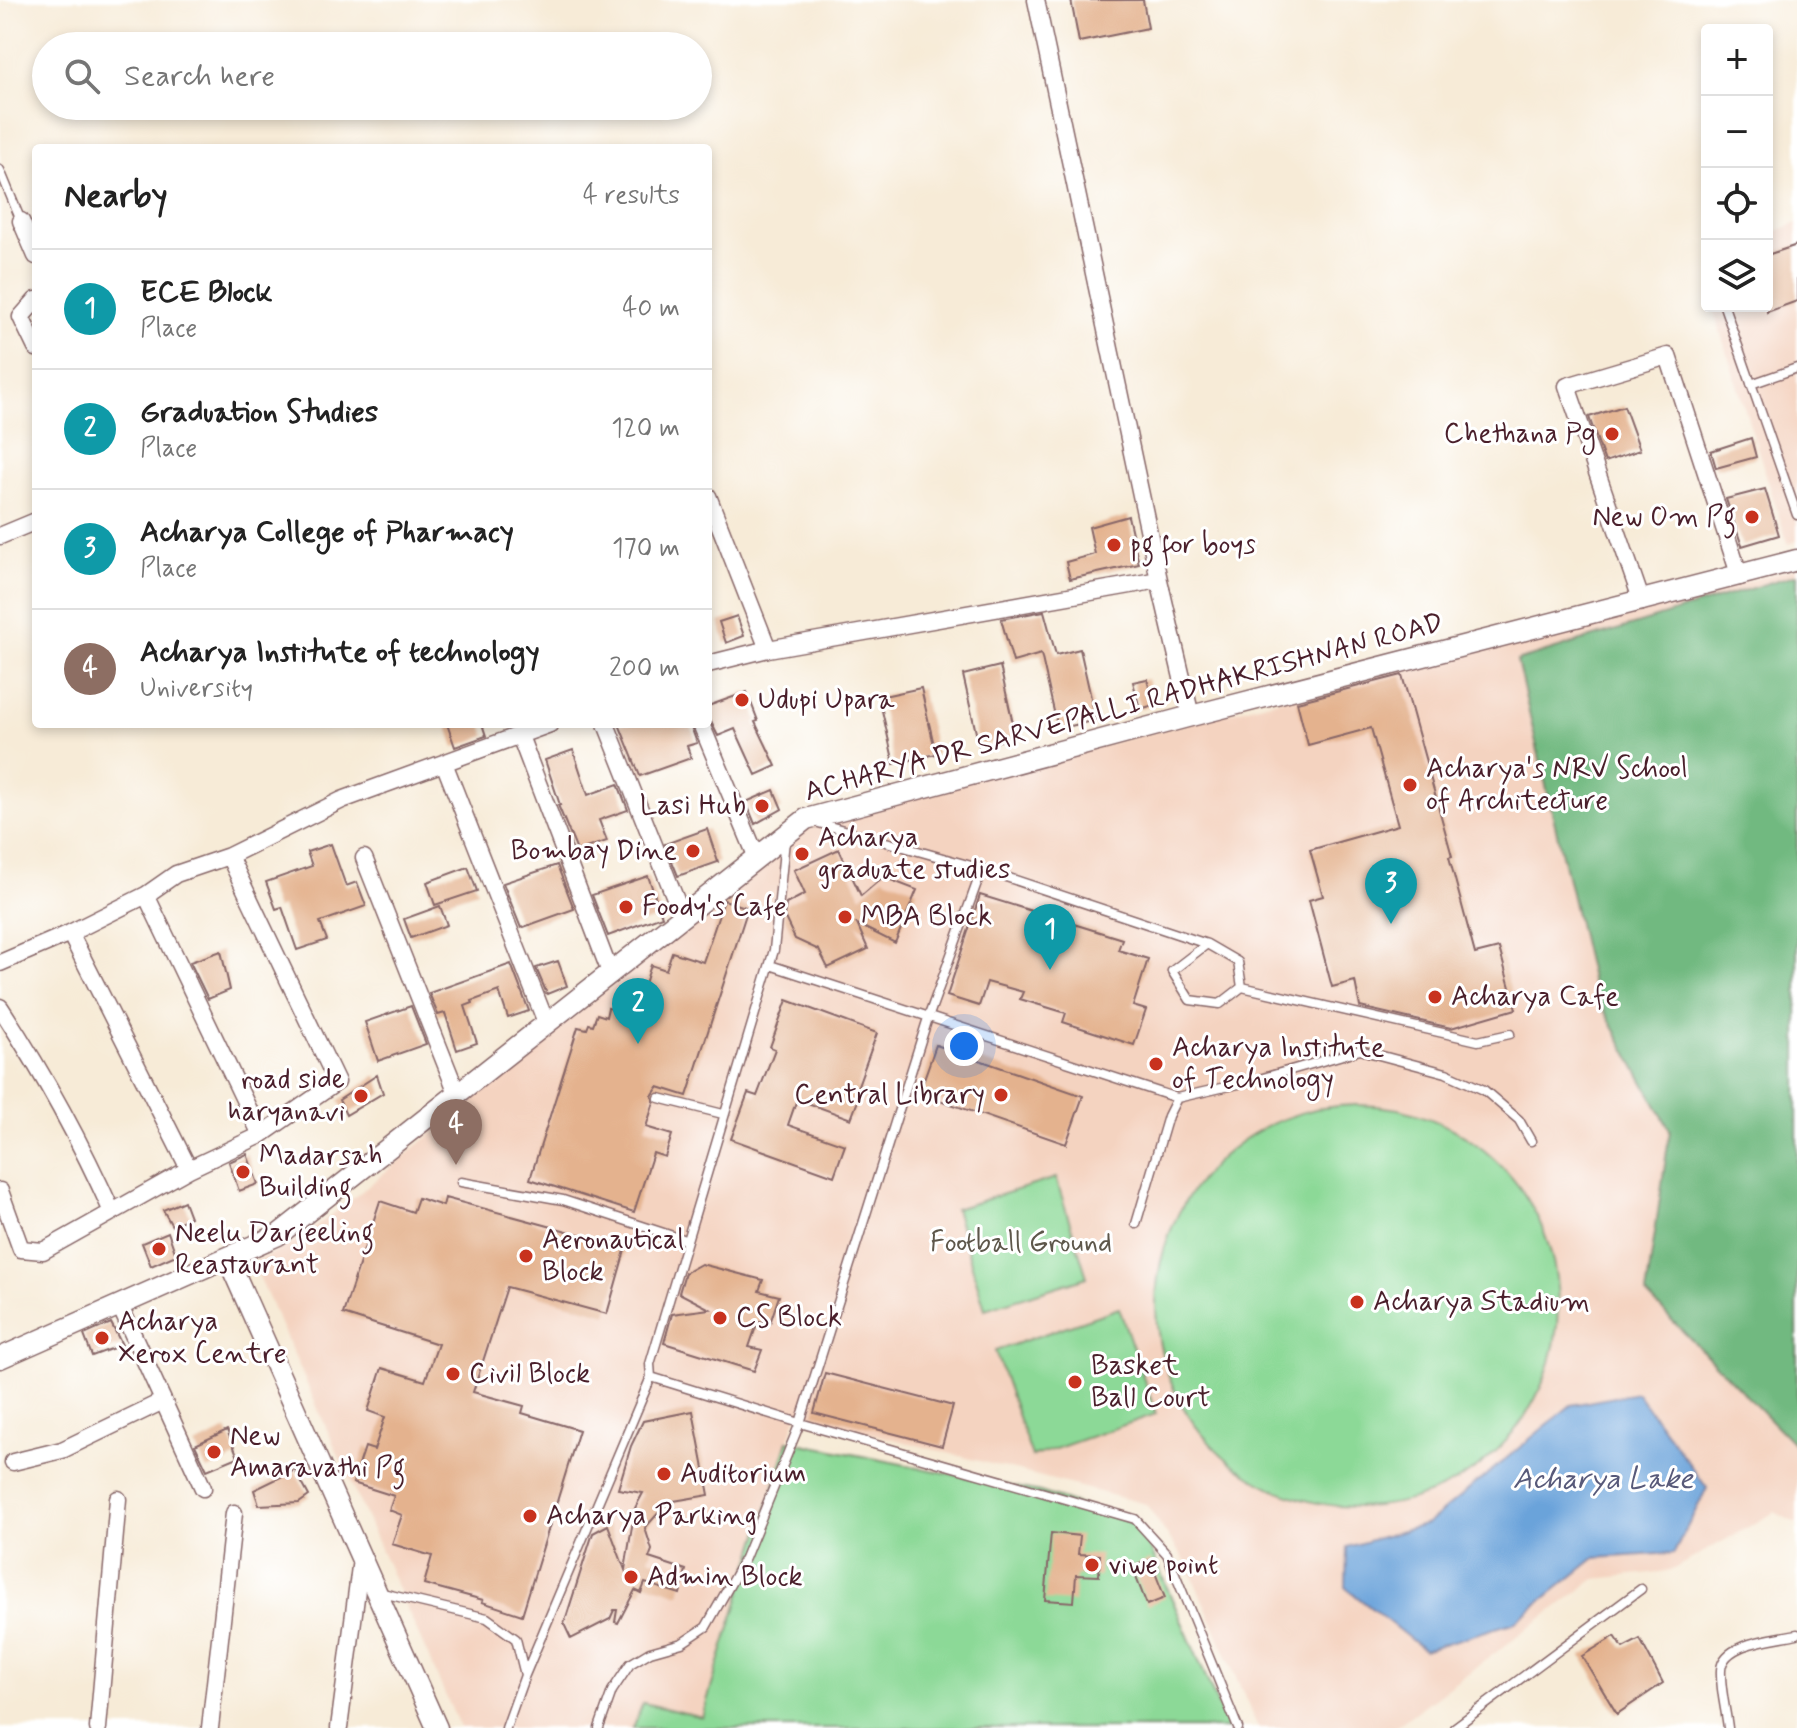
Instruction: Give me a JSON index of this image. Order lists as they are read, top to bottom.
{
  "streets": {
    "street": ["ACHARYA DR SARVEPALLI RADHAKRISHNAN ROAD"]
  },
  "water": ["Acharya Lake"],
  "parks": ["Football Ground"],
  "places": [
    "Chethana Pg",
    "New Om Pg",
    "pg for boys",
    "Udupi Upara",
    "Acharya's NRV School of Architecture",
    "Lasi Hub",
    "Bombay Dine",
    "Acharya graduate studies",
    "Foody's Cafe",
    "MBA Block",
    "Acharya Cafe",
    "Acharya Institute of Technology",
    "Central Library",
    "road side haryanavi",
    "Madarsah Building",
    "Neelu Darjeeling Reastaurant",
    "Aeronautical Block",
    "Acharya Stadium",
    "CS Block",
    "Acharya Xerox Centre",
    "Civil Block",
    "Basket Ball Court",
    "New Amaravathi Pg",
    "Auditorium",
    "Acharya Parking",
    "viwe point",
    "Admin Block"
  ],
  "page": {
    "map_buttons": ["+", "−"],
    "search": "Search here",
    "heading": ["Nearby", "4 results"],
    "list": [
      {
        "mark": "1",
        "name": "ECE Block",
        "note": "Place",
        "value": "40 m"
      },
      {
        "mark": "2",
        "name": "Graduation Studies",
        "note": "Place",
        "value": "120 m"
      },
      {
        "mark": "3",
        "name": "Acharya College of Pharmacy",
        "note": "Place",
        "value": "170 m"
      },
      {
        "mark": "4",
        "name": "Acharya Institute of technology",
        "note": "University",
        "value": "200 m"
      }
    ],
    "pins": [
      "3",
      "1",
      "2",
      "4"
    ]
  }
}
